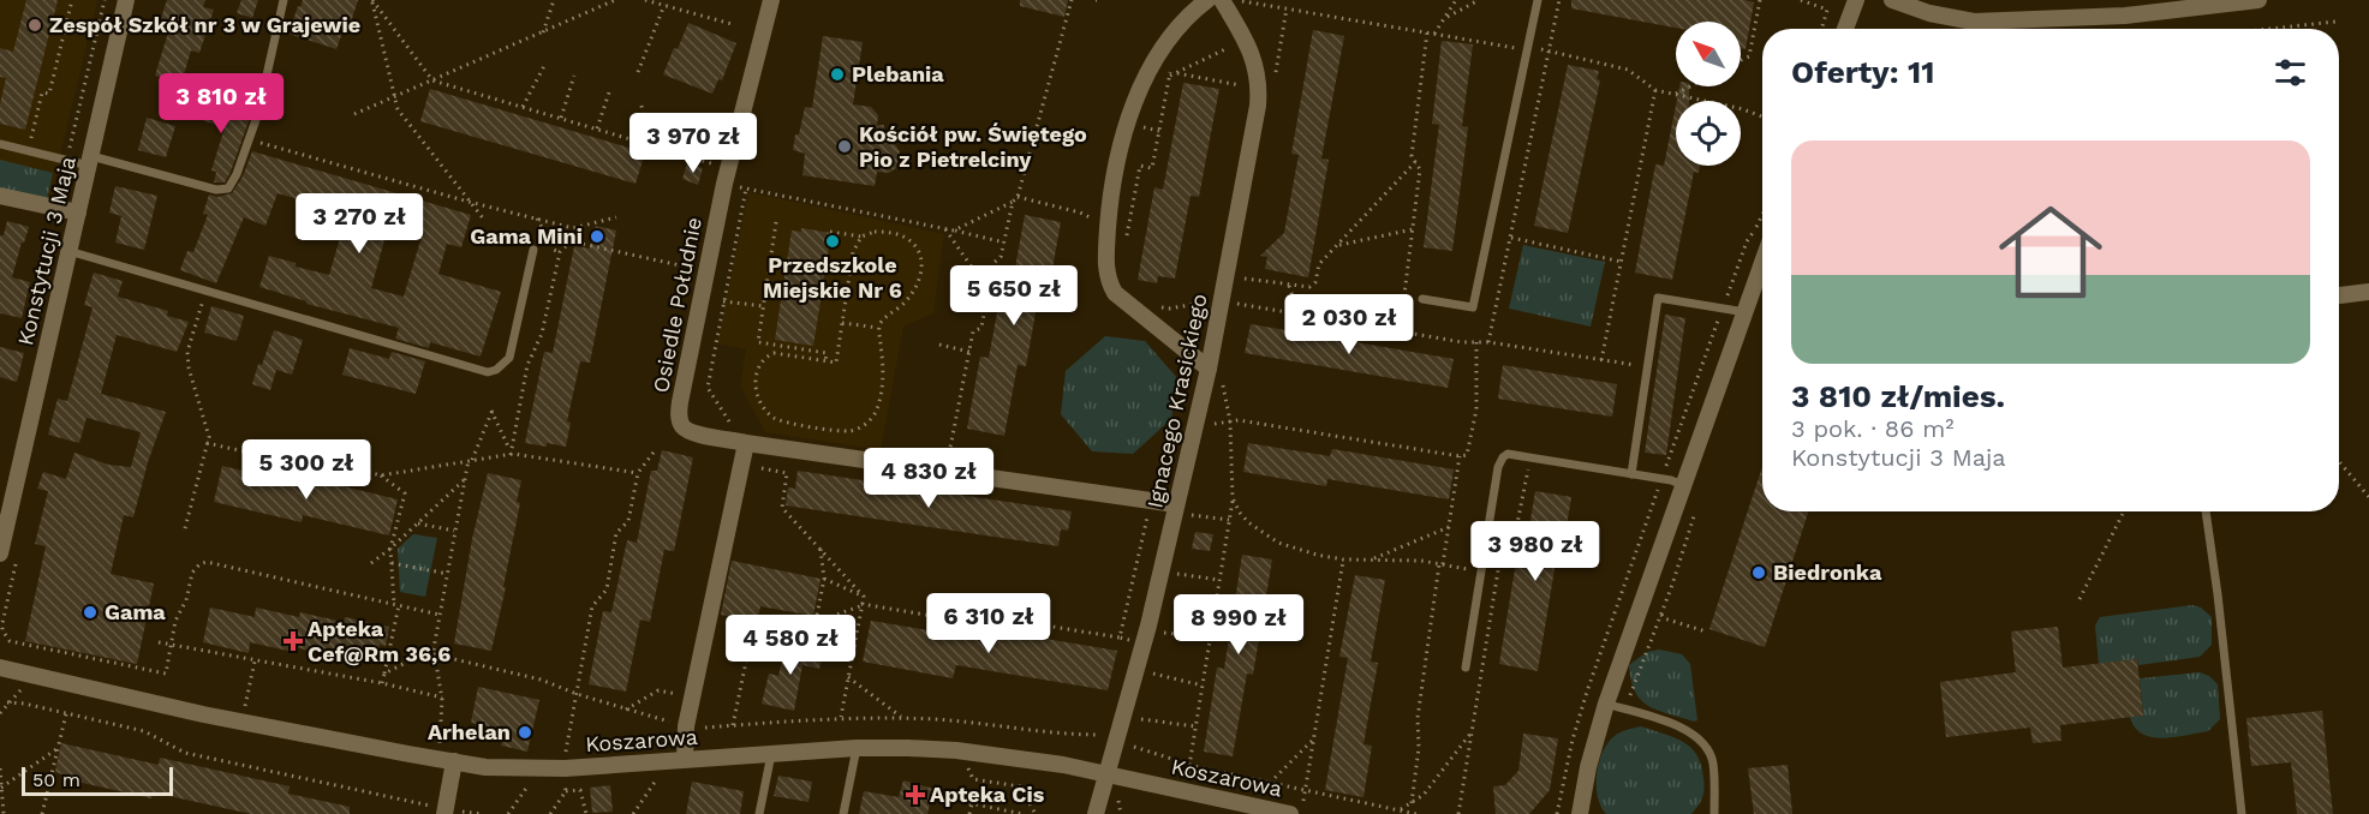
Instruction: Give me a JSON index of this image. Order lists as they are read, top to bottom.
{
  "streets": {
    "street": [
      "Konstytucji 3 Maja",
      "Osiedle Południe",
      "Ignacego Krasickiego",
      "Koszarowa"
    ]
  },
  "crossings": [
    ["Osiedle Południe", "Ignacego Krasickiego"],
    ["Ignacego Krasickiego", "Koszarowa"]
  ],
  "places": {
    "other": [
      "Zespół Szkół nr 3 w Grajewie",
      "Plebania",
      "Kościół pw. Świętego Pio z Pietrelciny",
      "Gama Mini",
      "Przedszkole Miejskie Nr 6",
      "Biedronka",
      "Gama",
      "Arhelan"
    ],
    "health": ["Apteka Cef@Rm 36,6", "Apteka Cis"]
  },
  "scale_bar": "50 m",
  "north": "top left",
  "page": {
    "heading": "Oferty: 11",
    "price": [
      "3 810 zł",
      "3 970 zł",
      "3 270 zł",
      "5 650 zł",
      "2 030 zł",
      "5 300 zł",
      "4 830 zł",
      "3 980 zł",
      "6 310 zł",
      "8 990 zł",
      "4 580 zł"
    ],
    "list": [
      {
        "name": "3 810 zł/mies.",
        "note": "3 pok. · 86 m² · Konstytucji 3 Maja"
      }
    ],
    "scale": "50 m"
  }
}
